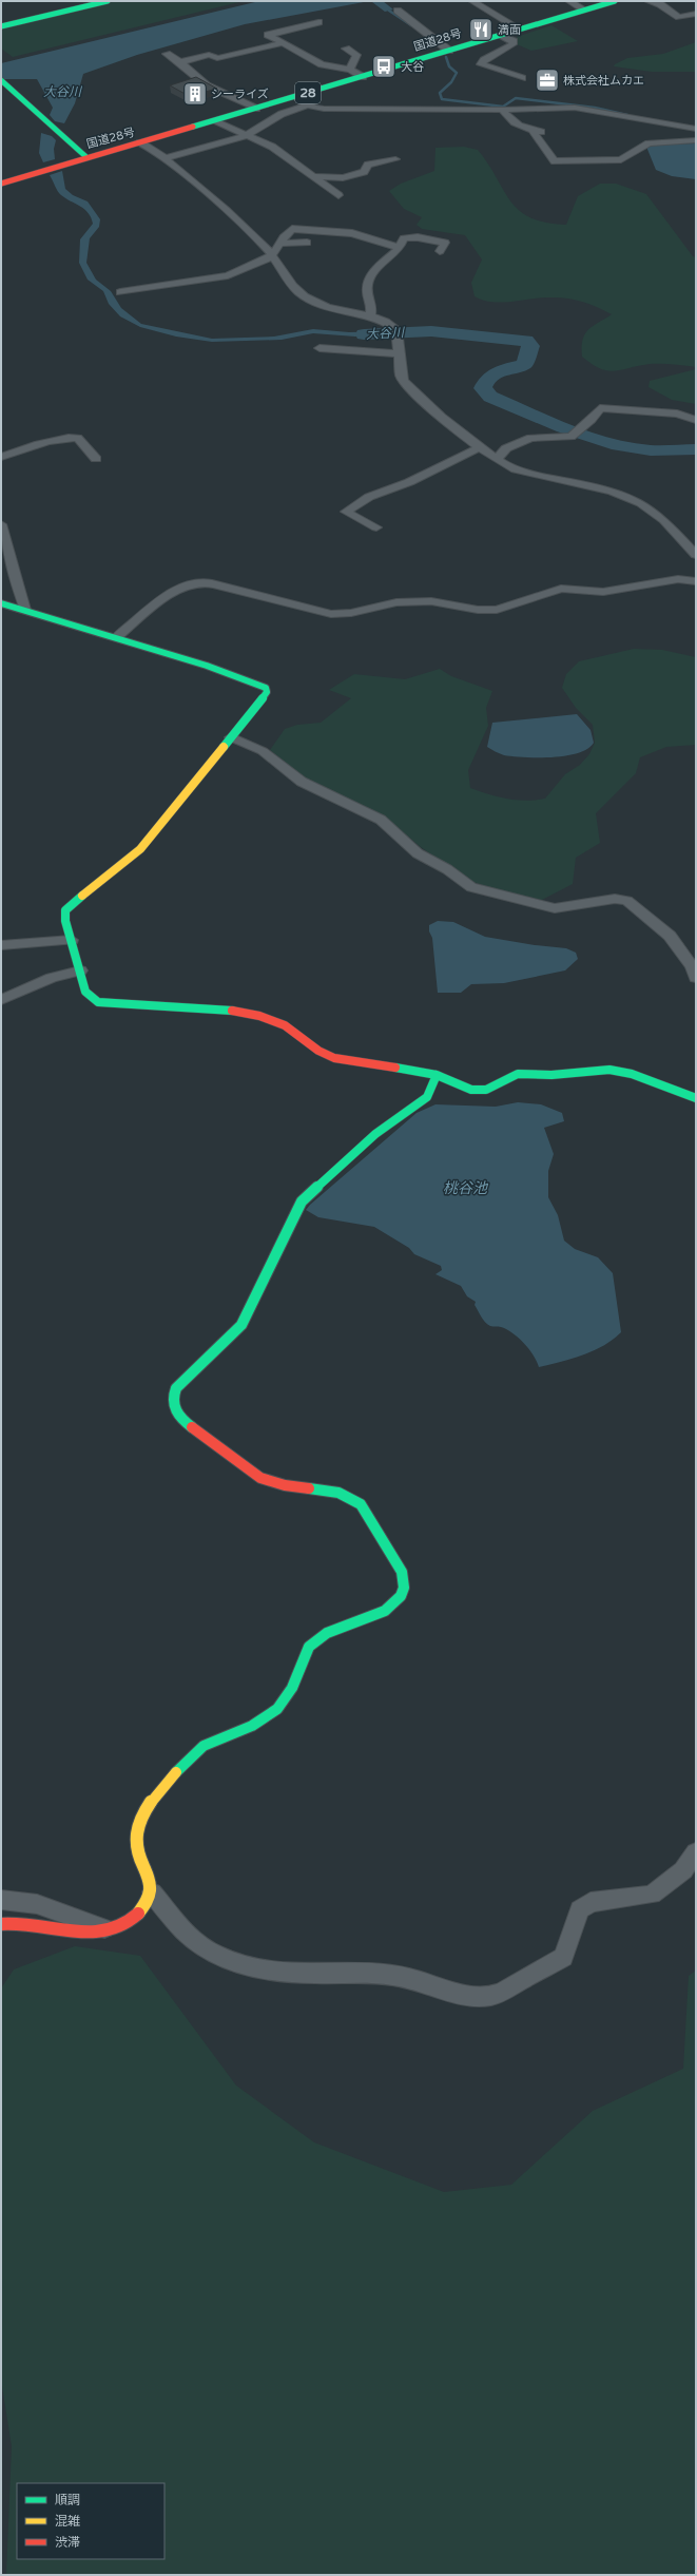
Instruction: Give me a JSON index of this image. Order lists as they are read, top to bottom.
{
  "streets": {
    "main road": ["国道28号", "28"]
  },
  "water": ["大谷川", "桃谷池"],
  "places": {
    "restaurant": ["満面"],
    "bus stop": ["大谷"],
    "office": ["株式会社ムカエ"],
    "building": ["シーライズ"]
  },
  "legend": ["順調", "混雑", "渋滞"]
}
